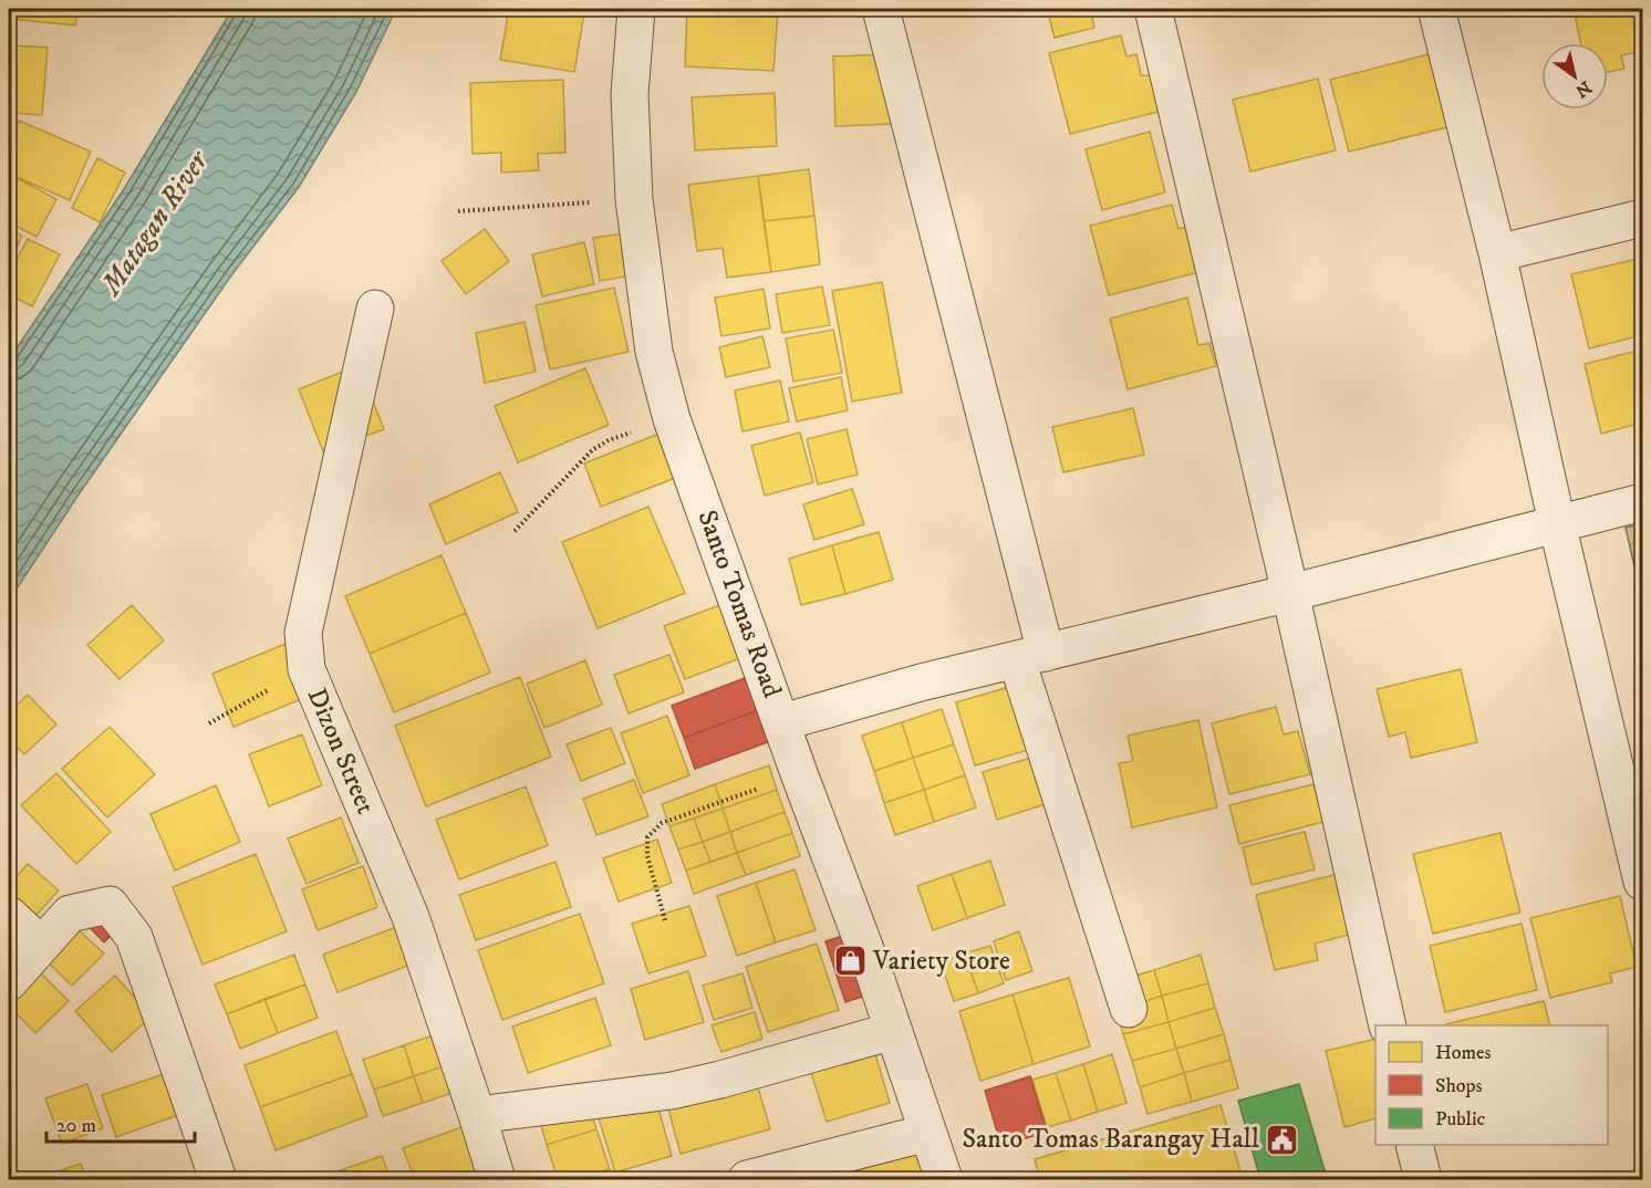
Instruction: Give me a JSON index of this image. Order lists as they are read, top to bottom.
{
  "streets": {
    "street": ["Santo Tomas Road", "Dizon Street"]
  },
  "water": ["Matagan River"],
  "places": {
    "shop": ["Variety Store"],
    "public building": ["Santo Tomas Barangay Hall"]
  },
  "legend": ["Homes", "Shops", "Public"],
  "scale_bar": "20 m",
  "north": "bottom right"
}
